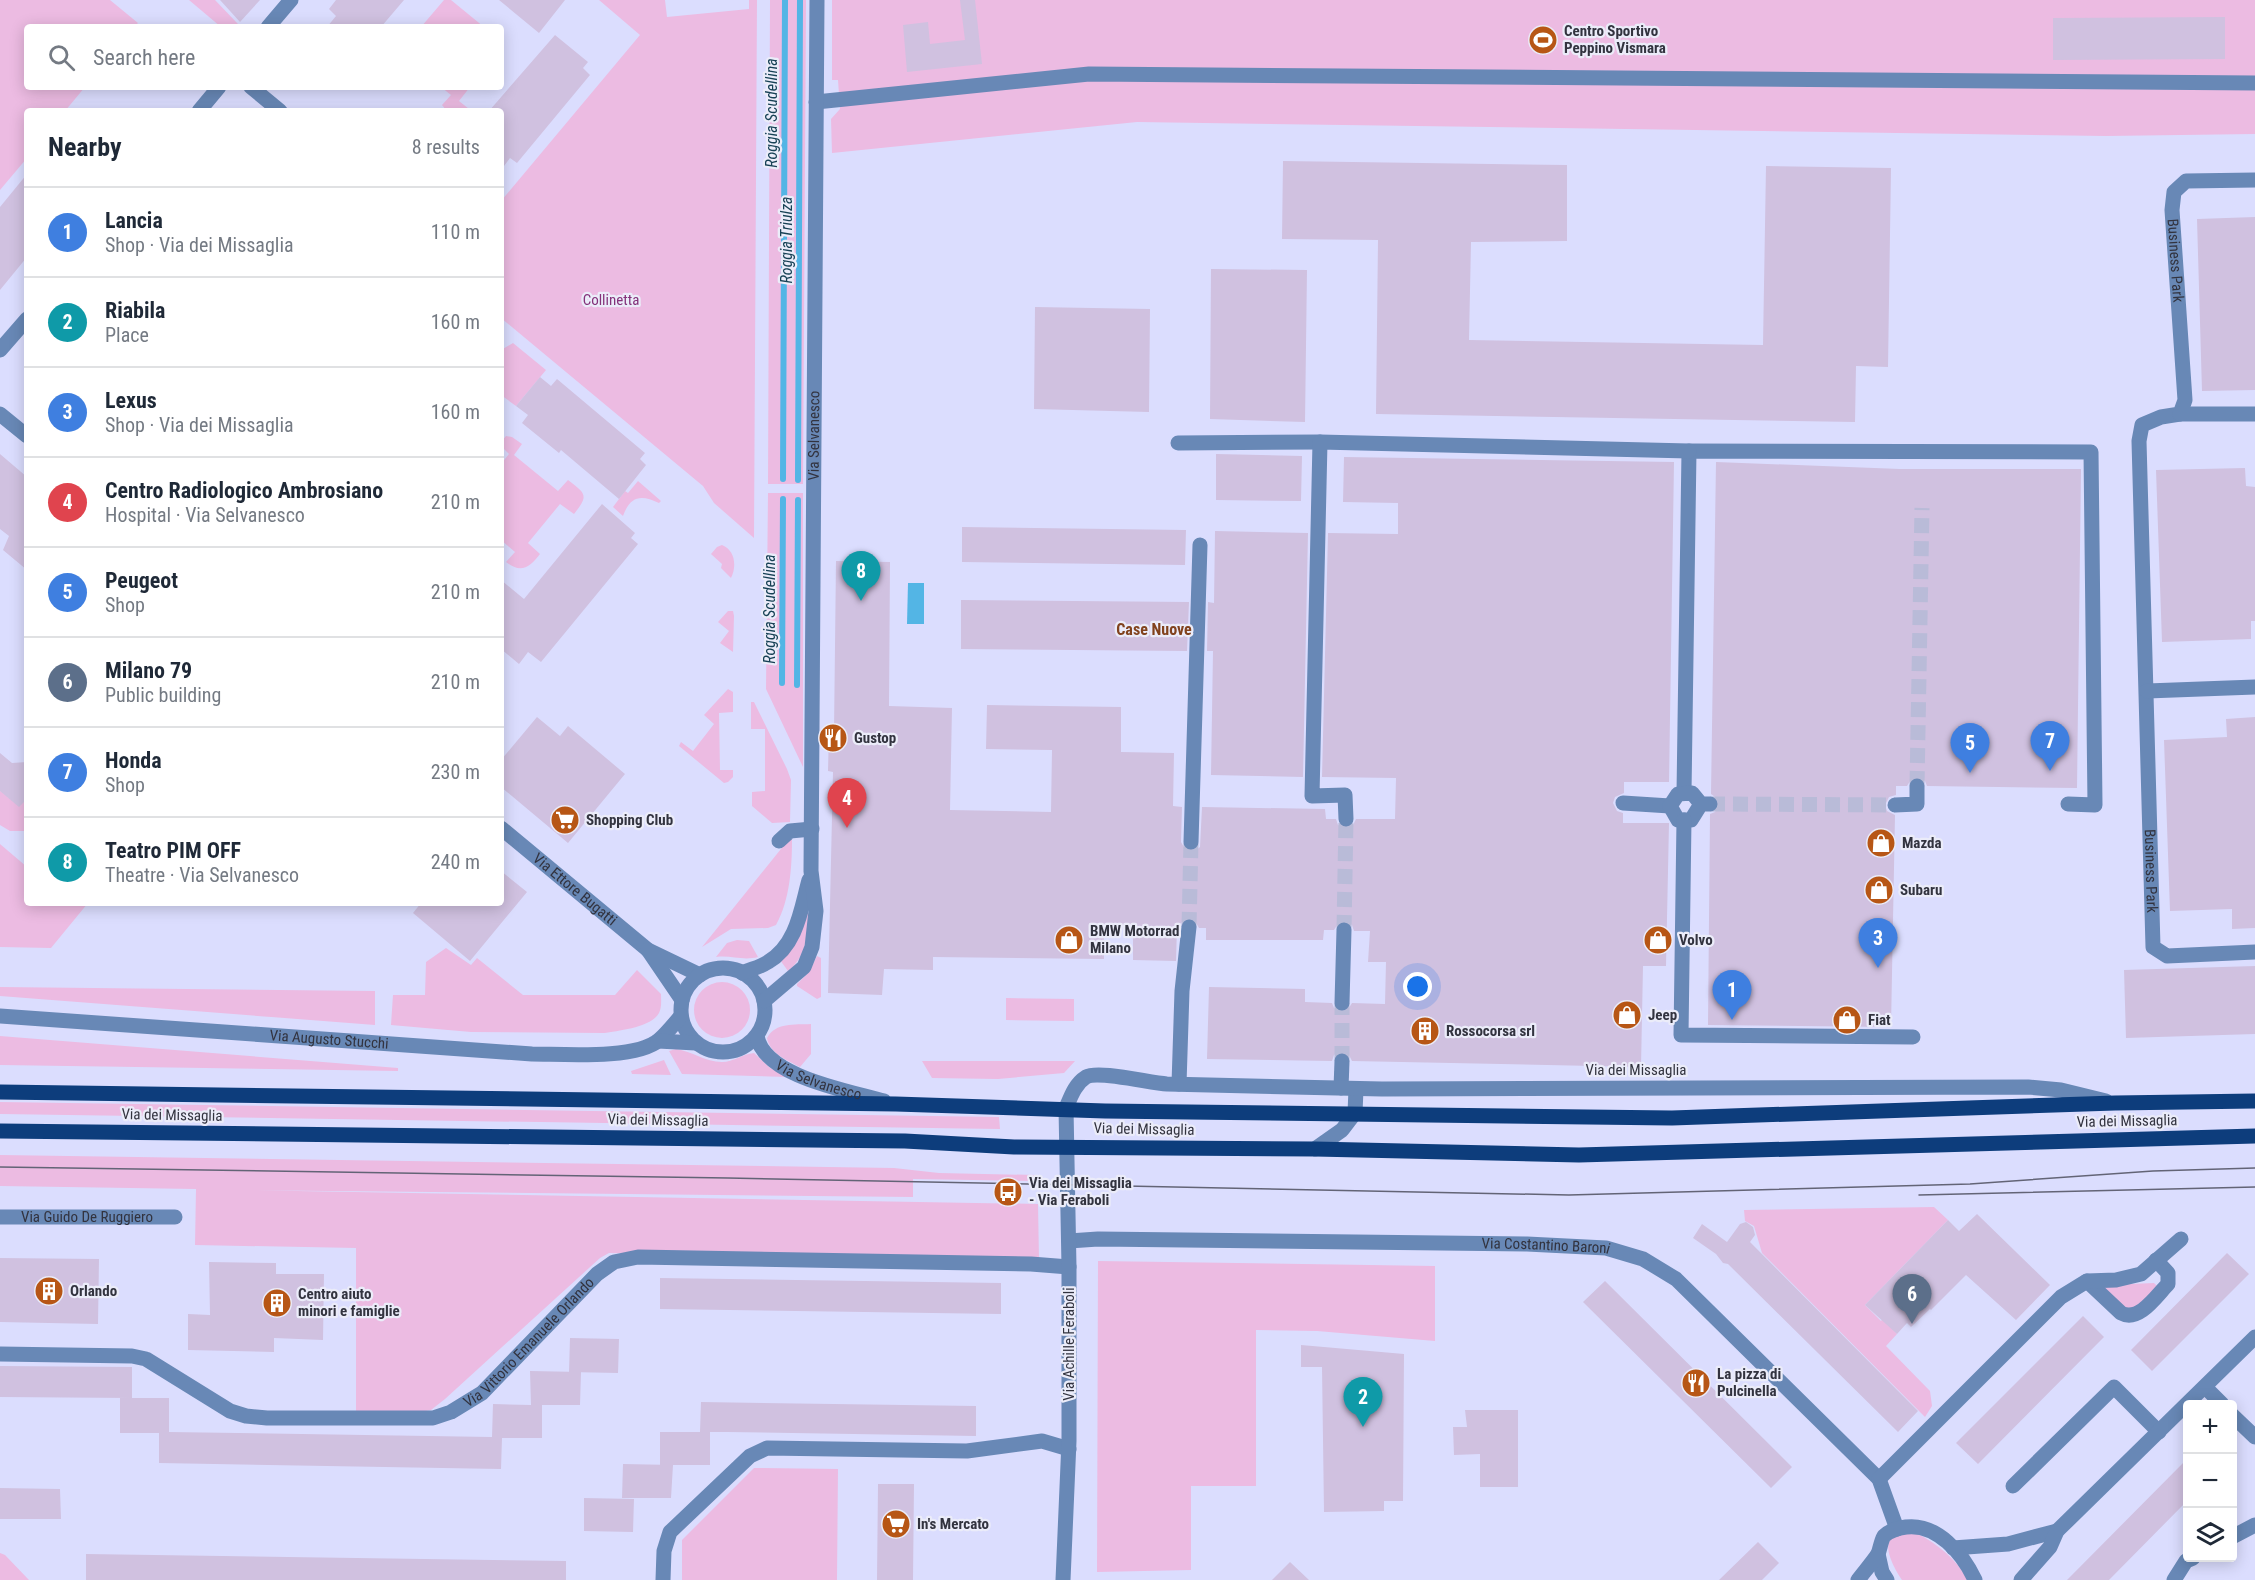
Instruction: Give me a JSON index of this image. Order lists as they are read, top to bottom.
{
  "streets": {
    "main road": ["Via dei Missaglia"],
    "street": [
      "Business Park",
      "Via Selvanesco",
      "Via Ettore Bugatti",
      "Via Augusto Stucchi",
      "Via Guido De Ruggiero",
      "Via Costantino Baroni",
      "Via Vittorio Emanuele Orlando",
      "Via Achille Feraboli"
    ]
  },
  "crossings": [
    ["Via Selvanesco", "Via Ettore Bugatti"],
    ["Via Selvanesco", "Via Augusto Stucchi"],
    ["Via Selvanesco", "Via dei Missaglia"],
    ["Via Ettore Bugatti", "Via Augusto Stucchi"],
    ["Via dei Missaglia", "Via Achille Feraboli"],
    ["Via Costantino Baroni", "Via Achille Feraboli"],
    ["Via Vittorio Emanuele Orlando", "Via Achille Feraboli"]
  ],
  "districts": ["Case Nuove"],
  "water": ["Roggia Scudellina", "Roggia Triulza"],
  "parks": ["Collinetta"],
  "places": {
    "sports": ["Centro Sportivo Peppino Vismara"],
    "restaurant": ["Gustop", "La pizza di Pulcinella"],
    "supermarket": ["Shopping Club", "In's Mercato"],
    "shop": [
      "Mazda",
      "Subaru",
      "BMW Motorrad Milano",
      "Volvo",
      "Jeep",
      "Fiat"
    ],
    "building": ["Rossocorsa srl", "Orlando", "Centro aiuto minori e famiglie"],
    "bus stop": ["Via dei Missaglia - Via Feraboli"]
  },
  "page": {
    "search": "Search here",
    "heading": ["Nearby", "8 results"],
    "list": [
      {
        "mark": "1",
        "name": "Lancia",
        "note": "Shop · Via dei Missaglia",
        "value": "110 m"
      },
      {
        "mark": "2",
        "name": "Riabila",
        "note": "Place",
        "value": "160 m"
      },
      {
        "mark": "3",
        "name": "Lexus",
        "note": "Shop · Via dei Missaglia",
        "value": "160 m"
      },
      {
        "mark": "4",
        "name": "Centro Radiologico Ambrosiano",
        "note": "Hospital · Via Selvanesco",
        "value": "210 m"
      },
      {
        "mark": "5",
        "name": "Peugeot",
        "note": "Shop",
        "value": "210 m"
      },
      {
        "mark": "6",
        "name": "Milano 79",
        "note": "Public building",
        "value": "210 m"
      },
      {
        "mark": "7",
        "name": "Honda",
        "note": "Shop",
        "value": "230 m"
      },
      {
        "mark": "8",
        "name": "Teatro PIM OFF",
        "note": "Theatre · Via Selvanesco",
        "value": "240 m"
      }
    ],
    "pins": [
      "8",
      "7",
      "5",
      "4",
      "3",
      "1",
      "6",
      "2"
    ],
    "map_buttons": ["+", "−"]
  }
}
